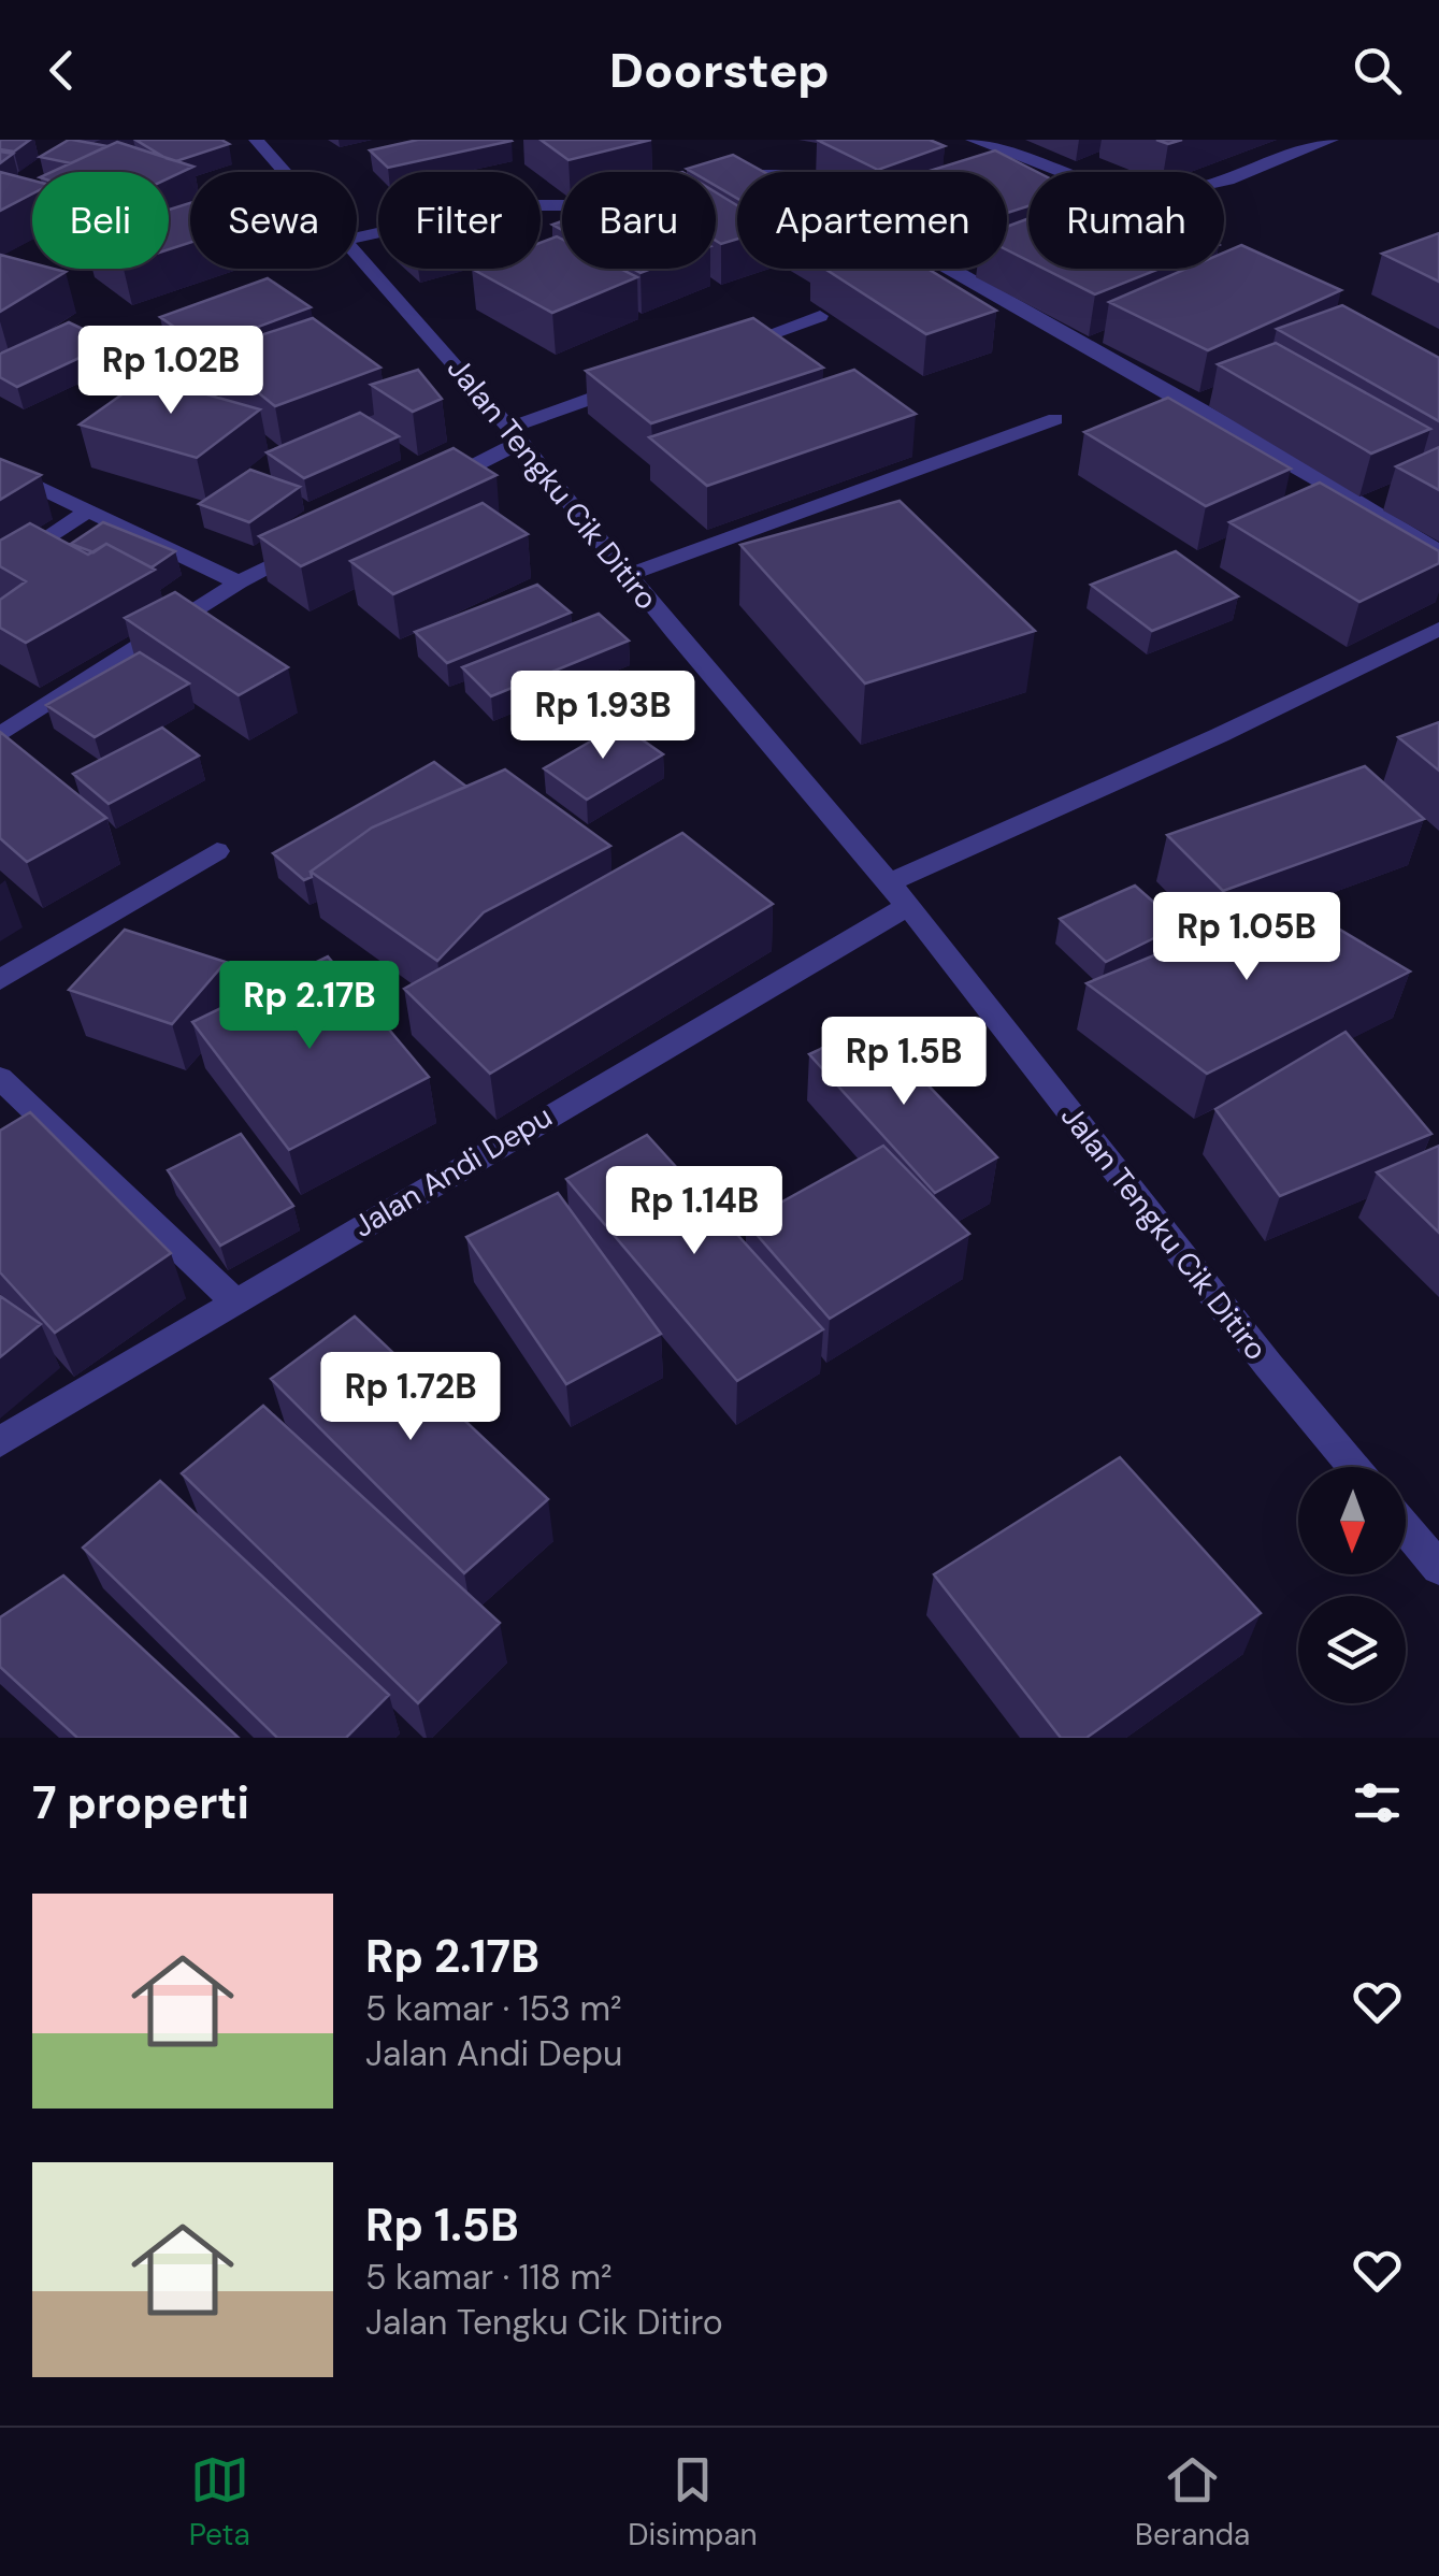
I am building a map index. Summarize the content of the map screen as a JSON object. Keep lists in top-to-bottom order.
{
  "streets": {
    "street": ["Jalan Tengku Cik Ditiro", "Jalan Andi Depu"]
  },
  "crossings": [
    ["Jalan Tengku Cik Ditiro", "Jalan Andi Depu"]
  ],
  "north": "bottom",
  "page": {
    "header": "Doorstep",
    "chip": [
      "Beli",
      "Sewa",
      "Filter",
      "Baru",
      "Apartemen",
      "Rumah"
    ],
    "price": [
      "Rp 1.02B",
      "Rp 1.93B",
      "Rp 1.05B",
      "Rp 2.17B",
      "Rp 1.5B",
      "Rp 1.14B",
      "Rp 1.72B"
    ],
    "heading": "7 properti",
    "list": [
      {
        "name": "Rp 2.17B",
        "note": "5 kamar · 153 m² · Jalan Andi Depu"
      },
      {
        "name": "Rp 1.5B",
        "note": "5 kamar · 118 m² · Jalan Tengku Cik Ditiro"
      }
    ],
    "tabs": ["Peta", "Disimpan", "Beranda"]
  }
}
